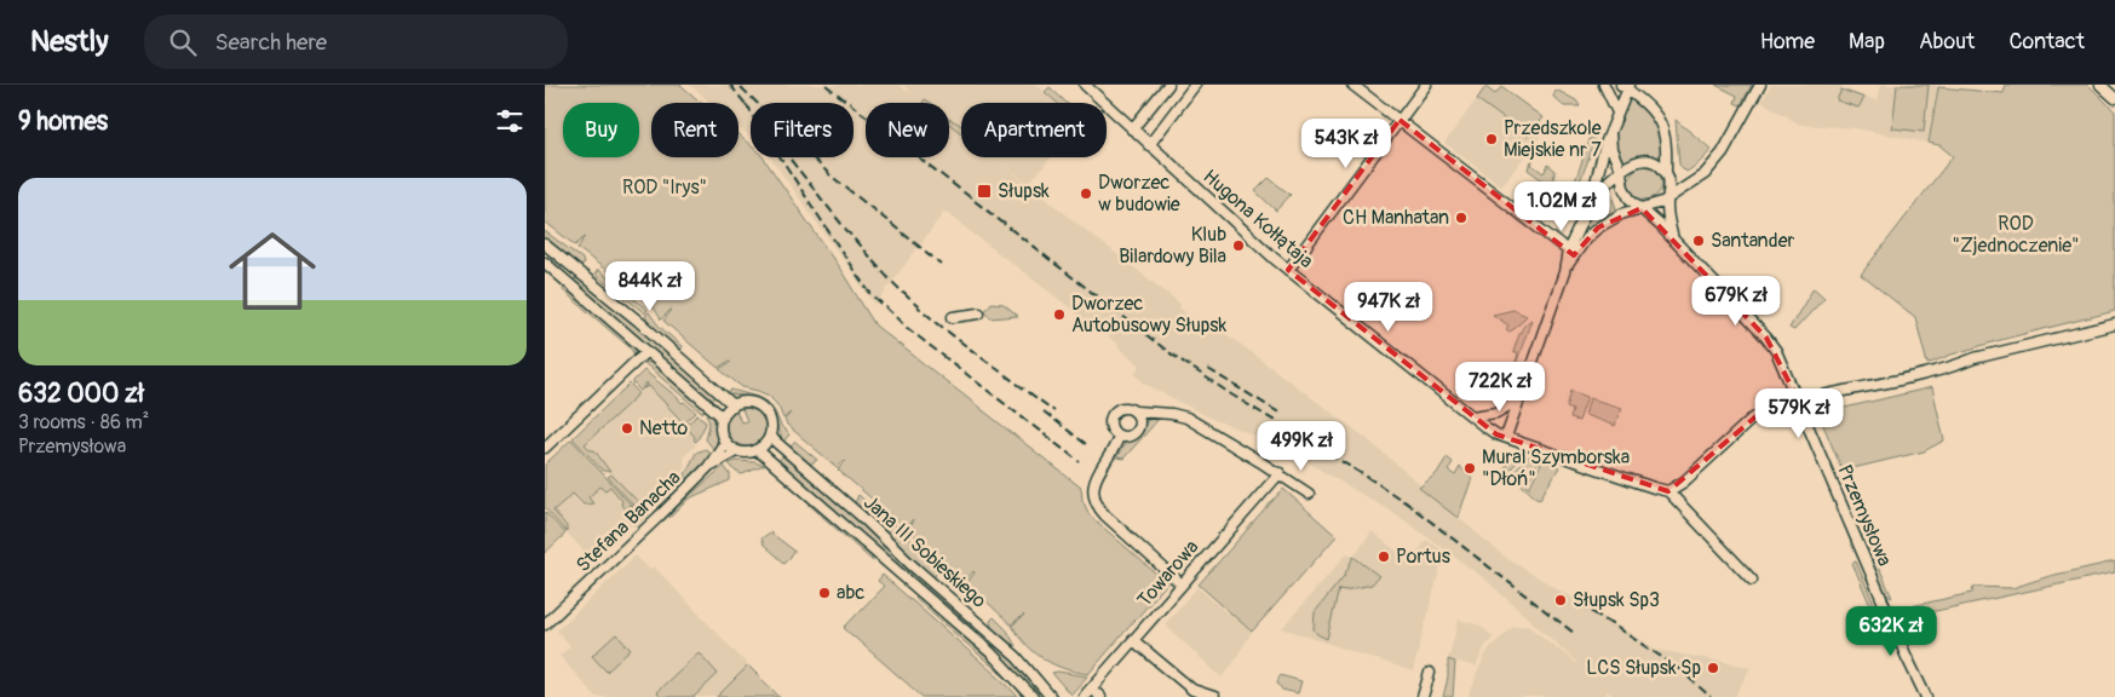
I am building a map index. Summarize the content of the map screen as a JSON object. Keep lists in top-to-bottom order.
{
  "streets": {
    "street": [
      "Hugona Kołłątaja",
      "Przemysłowa",
      "Stefana Banacha",
      "Jana III Sobieskiego",
      "Towarowa"
    ]
  },
  "crossings": [
    ["Stefana Banacha", "Jana III Sobieskiego"]
  ],
  "parks": ["ROD \"Irys\"", "ROD \"Zjednoczenie\""],
  "places": {
    "other": [
      "Przedszkole Miejskie nr 7",
      "Dworzec w budowie",
      "CH Manhatan",
      "Santander",
      "Klub Bilardowy Bila",
      "Dworzec Autobusowy Słupsk",
      "Netto",
      "Mural Szymborska \"Dłoń\"",
      "Portus",
      "abc",
      "Słupsk Sp3",
      "LCS Słupsk Sp"
    ],
    "transit": ["Słupsk"]
  },
  "page": {
    "header": "Nestly",
    "search": "Search here",
    "nav": [
      "Home",
      "Map",
      "About",
      "Contact"
    ],
    "heading": "9 homes",
    "chip": [
      "Buy",
      "Rent",
      "Filters",
      "New",
      "Apartment"
    ],
    "price": [
      "543K zł",
      "1.02M zł",
      "844K zł",
      "679K zł",
      "947K zł",
      "722K zł",
      "579K zł",
      "499K zł",
      "632K zł"
    ],
    "list": [
      {
        "name": "632 000 zł",
        "note": "3 rooms · 86 m² · Przemysłowa"
      }
    ]
  }
}
